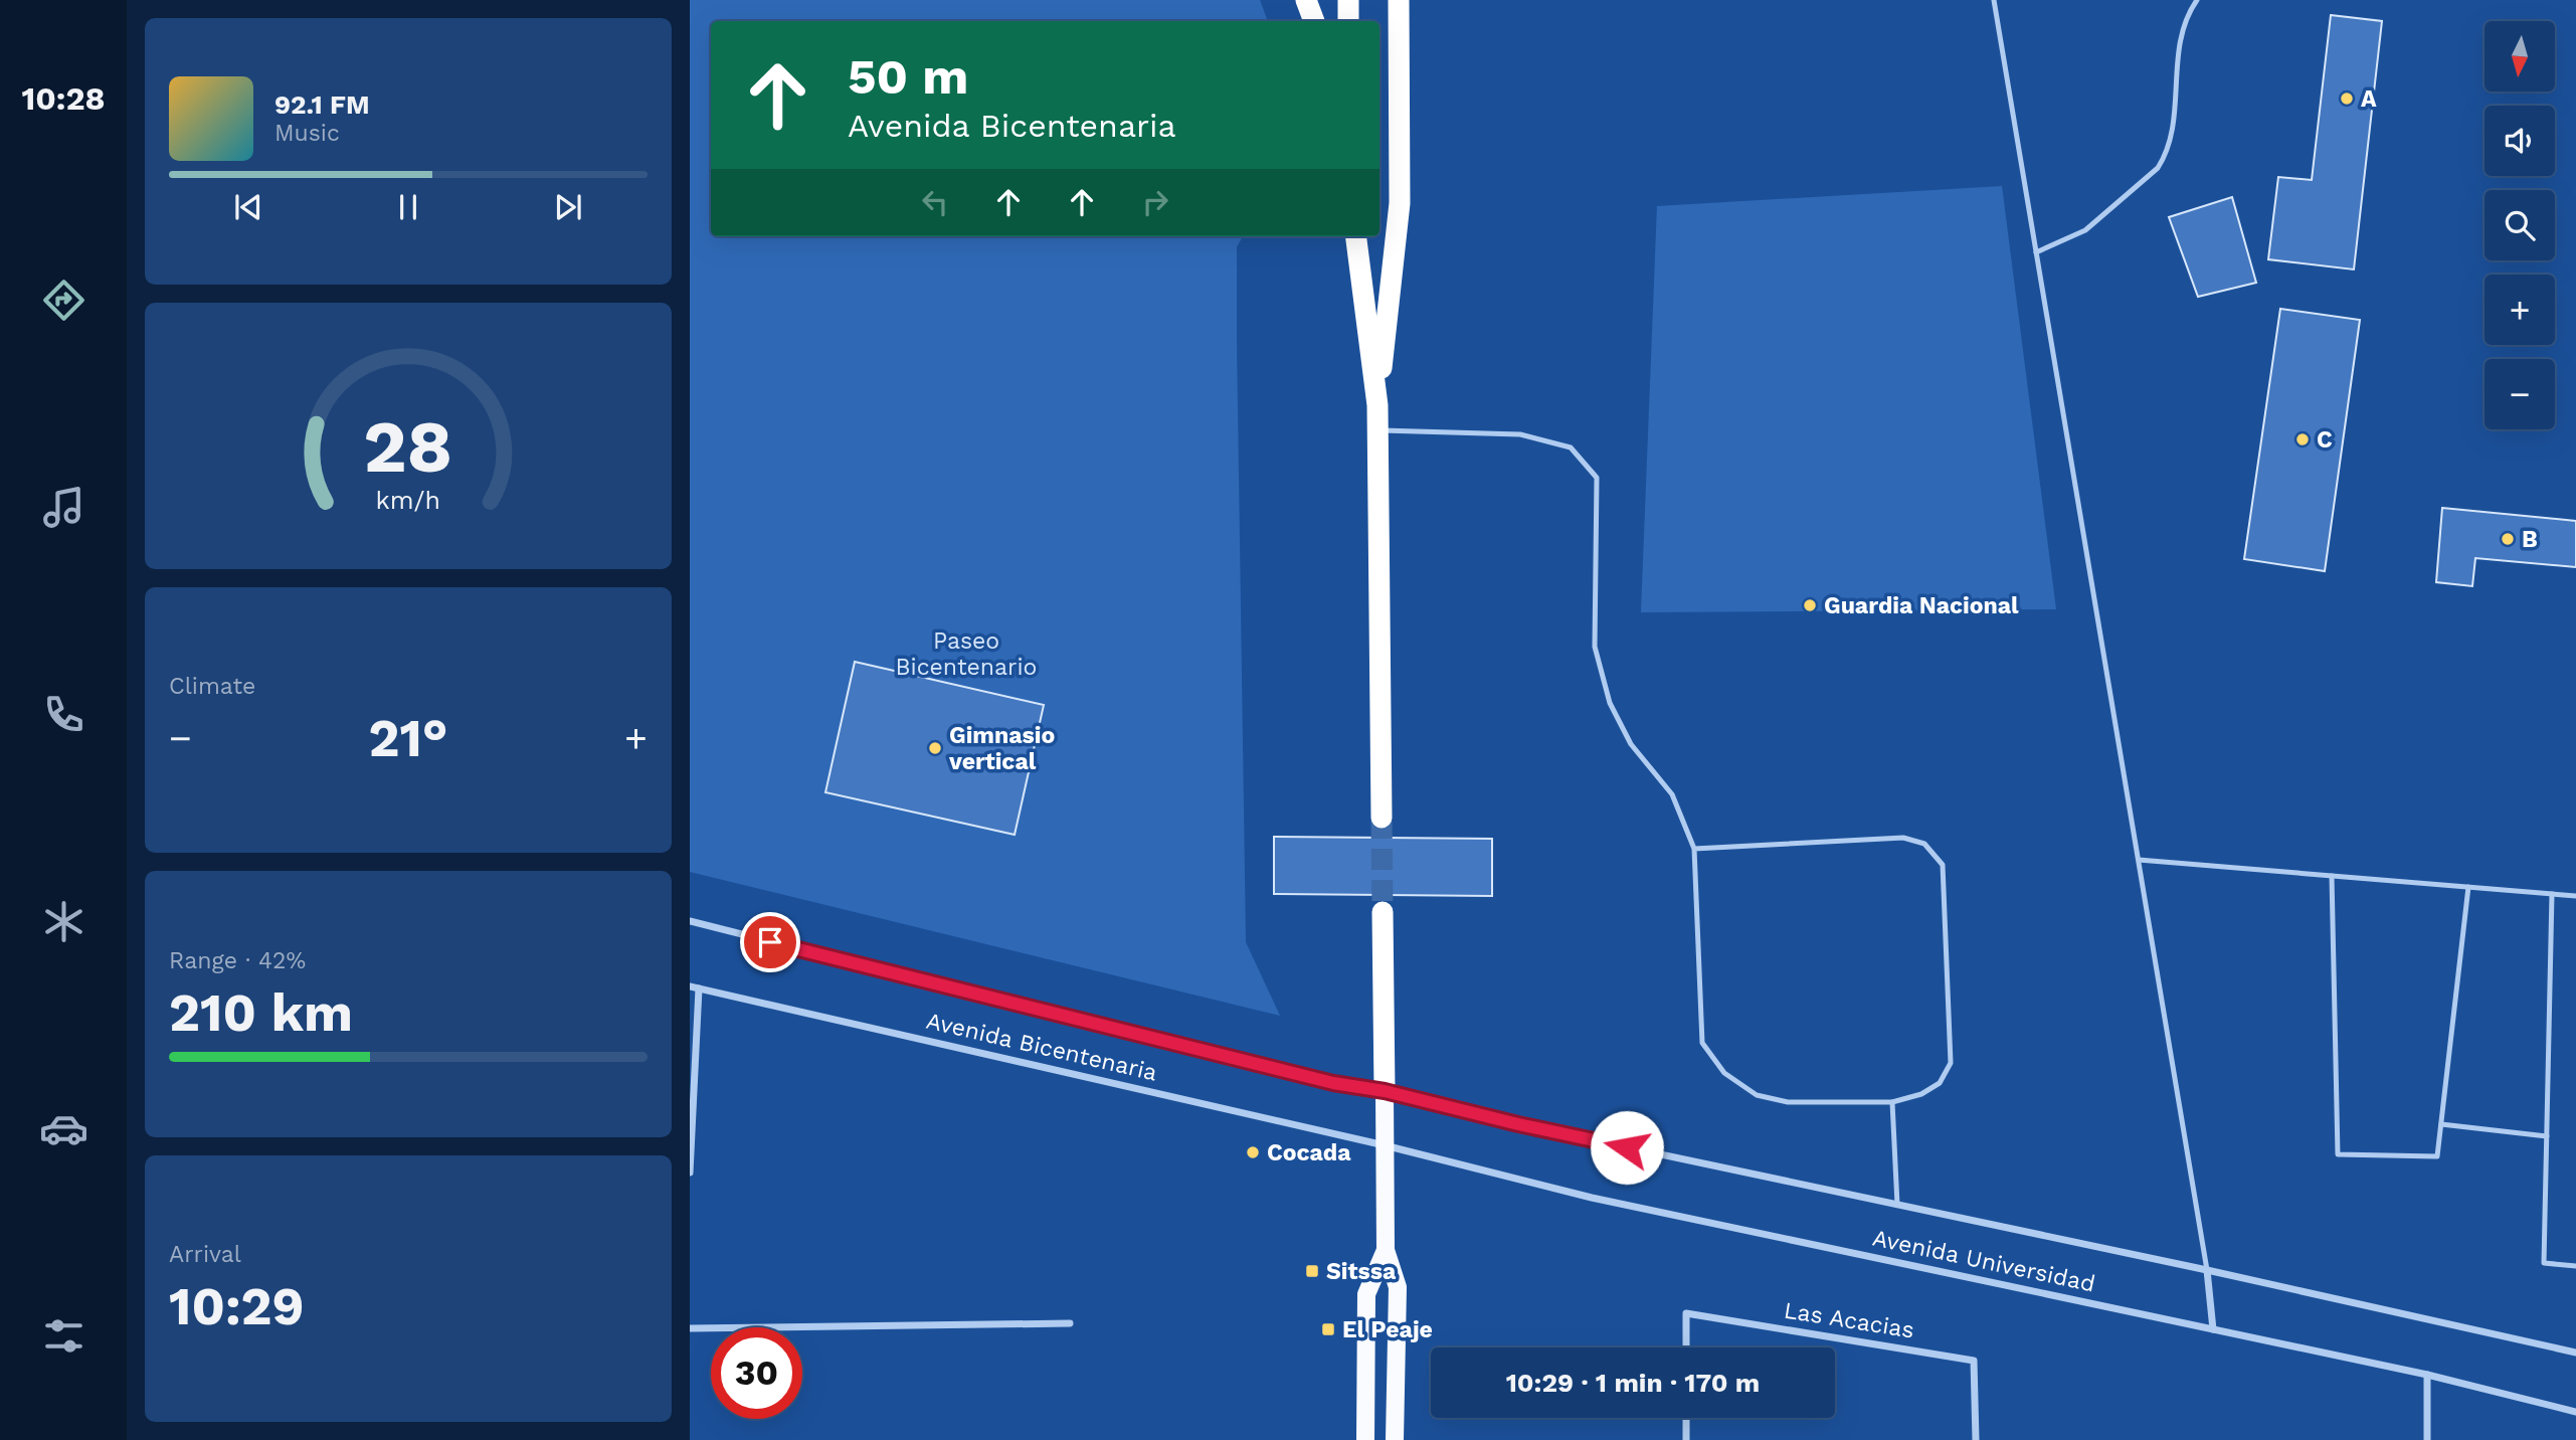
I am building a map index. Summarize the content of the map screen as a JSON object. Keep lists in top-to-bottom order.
{
  "streets": {
    "street": ["Avenida Bicentenaria", "Avenida Universidad", "Las Acacias"]
  },
  "crossings": [
    ["Avenida Bicentenaria", "Avenida Universidad"]
  ],
  "parks": ["Paseo Bicentenario"],
  "places": {
    "other": [
      "A",
      "C",
      "B",
      "Guardia Nacional",
      "Gimnasio vertical",
      "Cocada"
    ],
    "transit": ["Sitssa", "El Peaje"]
  },
  "north": "bottom",
  "page": {
    "tabs": "10:28",
    "map_buttons": ["+", "−"],
    "turn": ["50 m", "Avenida Bicentenaria"],
    "song": ["92.1 FM", "Music"],
    "tile": [
      "Climate",
      ["Range · 42%", "210 km"],
      ["Arrival", "10:29"]
    ],
    "heat": ["−", "21°", "+"],
    "limit": "30",
    "trip": "10:29 · 1 min · 170 m",
    "gauge": ["28", "km/h"]
  }
}
